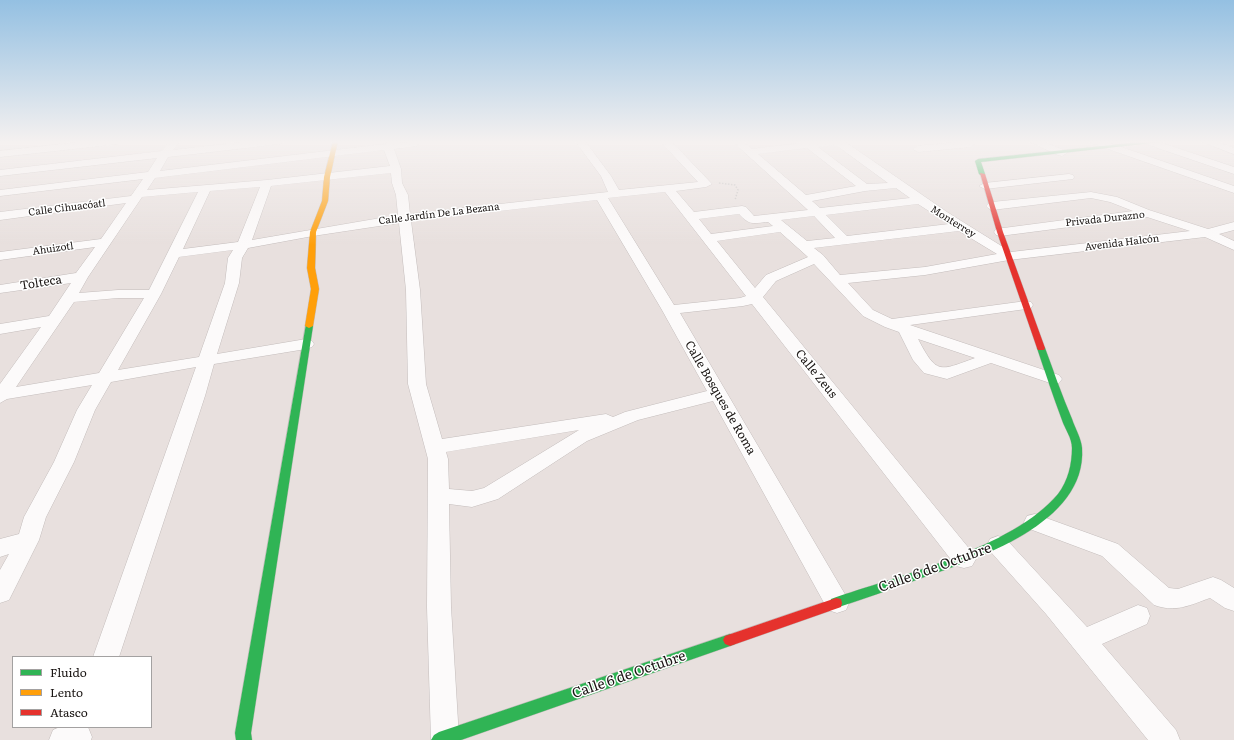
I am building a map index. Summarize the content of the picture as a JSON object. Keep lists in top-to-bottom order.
{
  "streets": {
    "street": [
      "Calle Cihuacóatl",
      "Calle Jardín De La Bezana",
      "Privada Durazno",
      "Monterrey",
      "Avenida Halcón",
      "Ahuizotl",
      "Tolteca",
      "Calle Zeus",
      "Calle Bosques de Roma",
      "Calle 6 de Octubre"
    ]
  },
  "crossings": [
    ["Calle Jardín De La Bezana", "Calle Zeus"],
    ["Calle Jardín De La Bezana", "Calle Bosques de Roma"],
    ["Privada Durazno", "Avenida Halcón"],
    ["Privada Durazno", "Calle 6 de Octubre"],
    ["Monterrey", "Avenida Halcón"],
    ["Monterrey", "Calle 6 de Octubre"],
    ["Avenida Halcón", "Calle 6 de Octubre"],
    ["Calle Zeus", "Calle 6 de Octubre"],
    ["Calle Bosques de Roma", "Calle 6 de Octubre"]
  ],
  "legend": ["Fluido", "Lento", "Atasco"]
}
